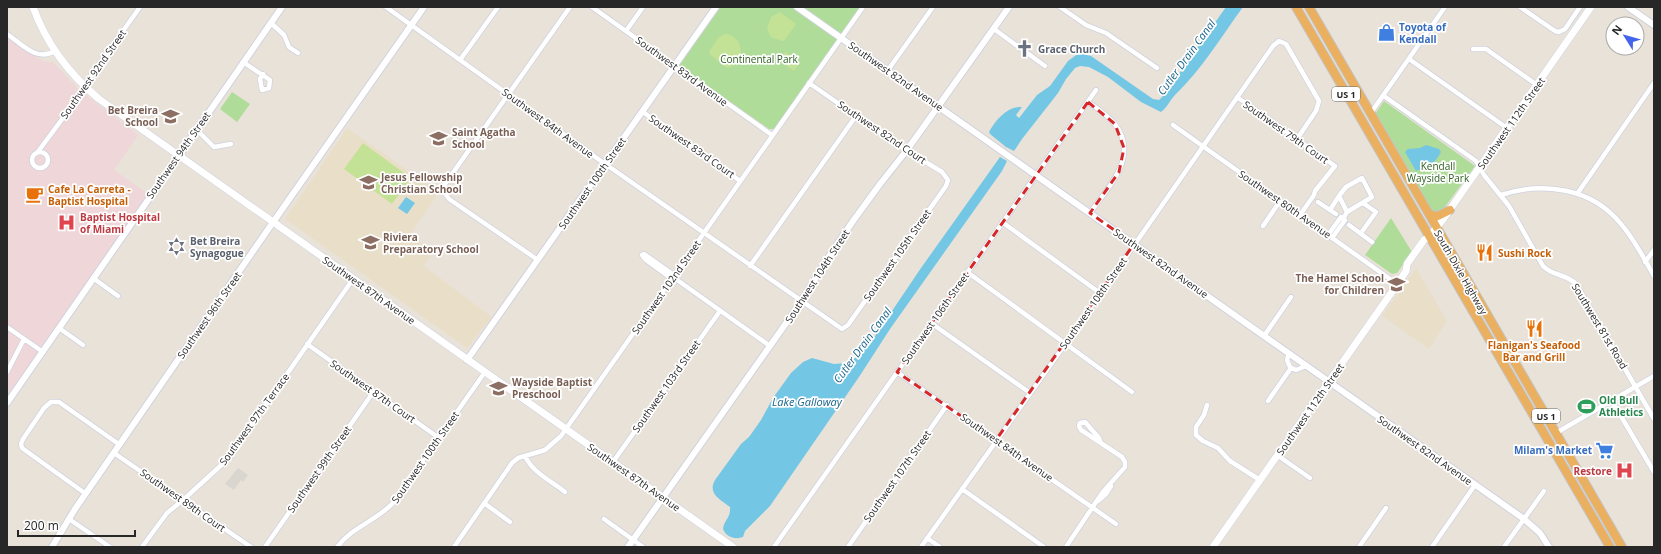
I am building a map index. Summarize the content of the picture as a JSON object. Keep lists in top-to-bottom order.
{
  "streets": {
    "highway": ["US 1", "South Dixie Highway"],
    "main road": ["Southwest 112th Street", "Southwest 87th Avenue"],
    "street": [
      "Southwest 83rd Avenue",
      "Southwest 92nd Street",
      "Southwest 82nd Avenue",
      "Southwest 84th Avenue",
      "Southwest 82nd Court",
      "Southwest 79th Court",
      "Southwest 83rd Court",
      "Southwest 94th Street",
      "Southwest 100th Street",
      "Southwest 80th Avenue",
      "Southwest 105th Street",
      "Southwest 104th Street",
      "Southwest 102nd Street",
      "Southwest 108th Street",
      "Southwest 96th Street",
      "Southwest 106th Street",
      "Southwest 81st Road",
      "Southwest 103rd Street",
      "Southwest 87th Court",
      "Southwest 97th Terrace",
      "Southwest 99th Street",
      "Southwest 107th Street",
      "Southwest 89th Court"
    ]
  },
  "crossings": [
    ["Southwest 83rd Avenue", "Southwest 100th Street"],
    ["Southwest 83rd Avenue", "Southwest 102nd Street"],
    ["Southwest 92nd Street", "Southwest 87th Avenue"],
    ["Southwest 82nd Avenue", "Southwest 112th Street"],
    ["Southwest 82nd Avenue", "Southwest 104th Street"],
    ["Southwest 82nd Avenue", "Southwest 102nd Street"],
    ["Southwest 82nd Avenue", "Southwest 108th Street"],
    ["Southwest 82nd Avenue", "Southwest 106th Street"],
    ["Southwest 84th Avenue", "Southwest 100th Street"],
    ["Southwest 84th Avenue", "Southwest 105th Street"],
    ["Southwest 84th Avenue", "Southwest 104th Street"],
    ["Southwest 84th Avenue", "Southwest 102nd Street"],
    ["Southwest 84th Avenue", "Southwest 108th Street"],
    ["Southwest 84th Avenue", "Southwest 96th Street"],
    ["Southwest 84th Avenue", "Southwest 106th Street"],
    ["Southwest 84th Avenue", "Southwest 107th Street"],
    ["Southwest 112th Street", "Southwest 80th Avenue"],
    ["Southwest 112th Street", "South Dixie Highway"],
    ["Southwest 112th Street", "Southwest 81st Road"],
    ["Southwest 82nd Court", "Southwest 105th Street"],
    ["Southwest 82nd Court", "Southwest 104th Street"],
    ["Southwest 82nd Court", "Southwest 102nd Street"],
    ["Southwest 79th Court", "Southwest 80th Avenue"],
    ["Southwest 79th Court", "Southwest 108th Street"],
    ["Southwest 83rd Court", "Southwest 100th Street"],
    ["Southwest 83rd Court", "Southwest 102nd Street"],
    ["Southwest 94th Street", "Southwest 87th Avenue"],
    ["Southwest 100th Street", "Southwest 87th Avenue"],
    ["Southwest 100th Street", "Southwest 87th Court"],
    ["Southwest 80th Avenue", "Southwest 108th Street"],
    ["Southwest 104th Street", "Southwest 87th Avenue"],
    ["Southwest 102nd Street", "Southwest 87th Avenue"],
    ["Southwest 87th Avenue", "Southwest 96th Street"],
    ["Southwest 87th Avenue", "Southwest 103rd Street"],
    ["Southwest 87th Avenue", "Southwest 97th Terrace"],
    ["Southwest 96th Street", "Southwest 89th Court"],
    ["Southwest 87th Court", "Southwest 97th Terrace"],
    ["Southwest 87th Court", "Southwest 99th Street"],
    ["Southwest 97th Terrace", "Southwest 89th Court"]
  ],
  "water": ["Cutler Drain Canal", "Lake Galloway"],
  "parks": ["Continental Park", "Kendall Wayside Park"],
  "places": {
    "shop": ["Toyota of Kendall"],
    "church": ["Grace Church"],
    "school or university": [
      "Bet Breira School",
      "Saint Agatha School",
      "Jesus Fellowship Christian School",
      "Riviera Preparatory School",
      "The Hamel School for Children",
      "Wayside Baptist Preschool"
    ],
    "cafe": ["Cafe La Carreta - Baptist Hospital"],
    "hospital": ["Baptist Hospital of Miami", "Restore"],
    "synagogue": ["Bet Breira Synagogue"],
    "restaurant": ["Sushi Rock", "Flanigan's Seafood Bar and Grill"],
    "sports": ["Old Bull Athletics"],
    "supermarket": ["Milam's Market"]
  },
  "scale_bar": "200 m",
  "north": "top left"
}
